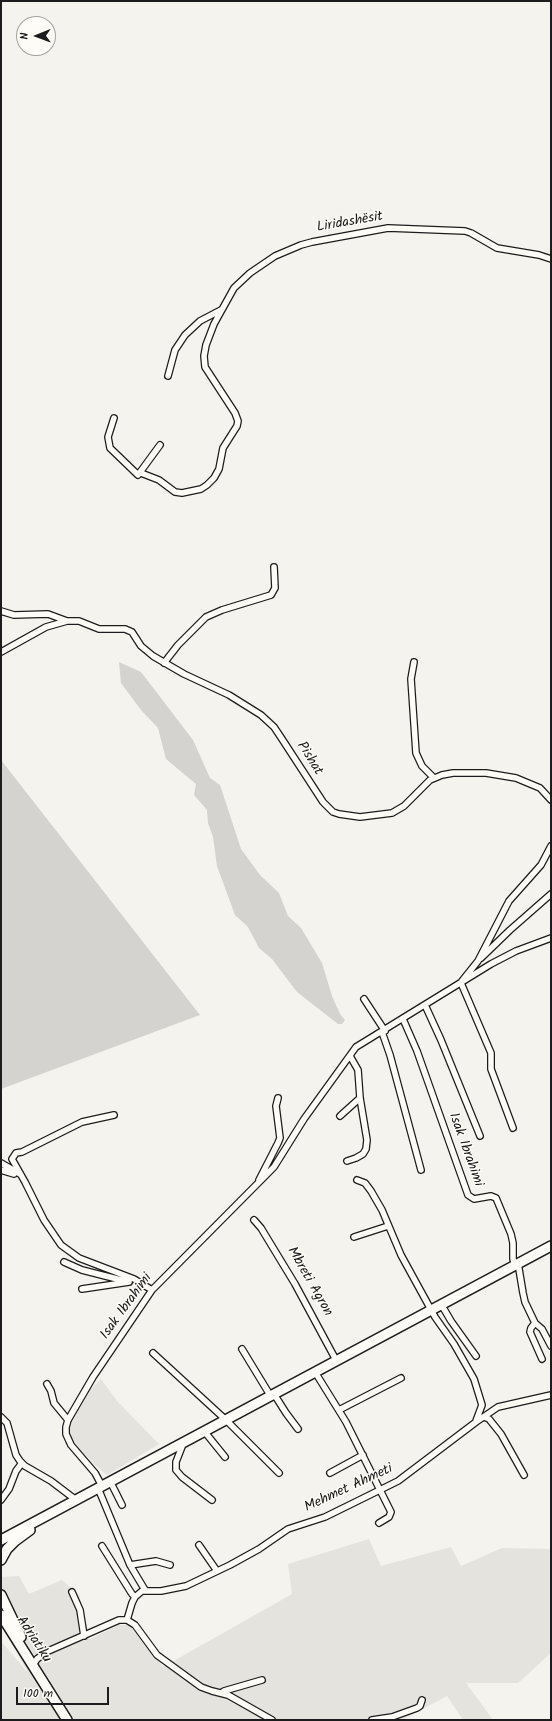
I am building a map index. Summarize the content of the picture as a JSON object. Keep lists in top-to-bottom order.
{
  "streets": {
    "main road": ["Adriatiku"],
    "street": [
      "Liridashësit",
      "Pishat",
      "Isak Ibrahimi",
      "Mbreti Agron",
      "Mehmet Ahmeti"
    ]
  },
  "scale_bar": "100 m",
  "north": "left"
}
